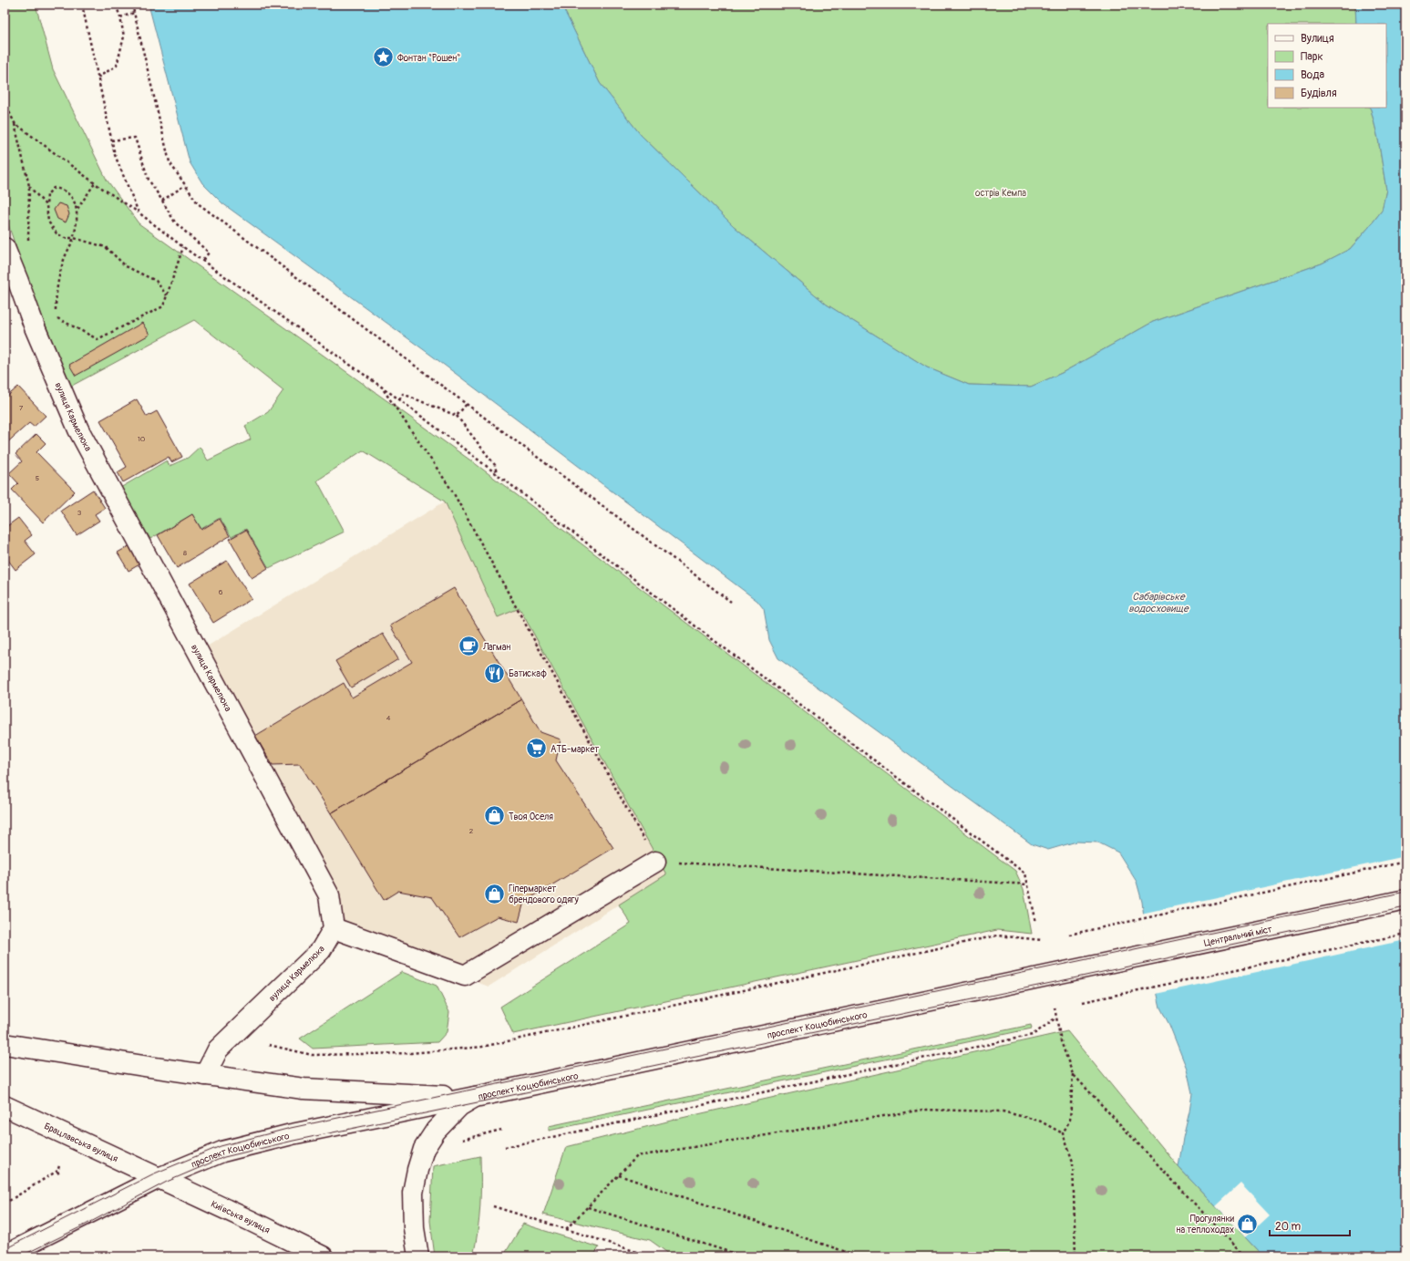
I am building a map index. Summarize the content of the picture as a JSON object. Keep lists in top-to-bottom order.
{
  "streets": {
    "street": [
      "вулиця Кармелюка",
      "Центральний міст",
      "проспект Коцюбинського",
      "Брацлавська вулиця",
      "Київська вулиця"
    ]
  },
  "crossings": [
    ["Центральний міст", "проспект Коцюбинського"],
    ["проспект Коцюбинського", "Брацлавська вулиця"],
    ["проспект Коцюбинського", "Київська вулиця"],
    ["Брацлавська вулиця", "Київська вулиця"]
  ],
  "water": ["Сабарівське водосховище"],
  "parks": ["острів Кемпа"],
  "places": {
    "place": ["Фонтан \"Рошен\""],
    "cafe": ["Лагман"],
    "restaurant": ["Батискаф"],
    "supermarket": ["АТБ-маркет"],
    "shop": ["Твоя Оселя", "Гіпермаркет брендового одягу", "Прогулянки на теплоходах"]
  },
  "house_numbers": [
    "7",
    "10",
    "5",
    "3",
    "8",
    "6",
    "4",
    "2"
  ],
  "legend": [
    "Вулиця",
    "Парк",
    "Вода",
    "Будівля"
  ],
  "scale_bar": "20 m"
}
